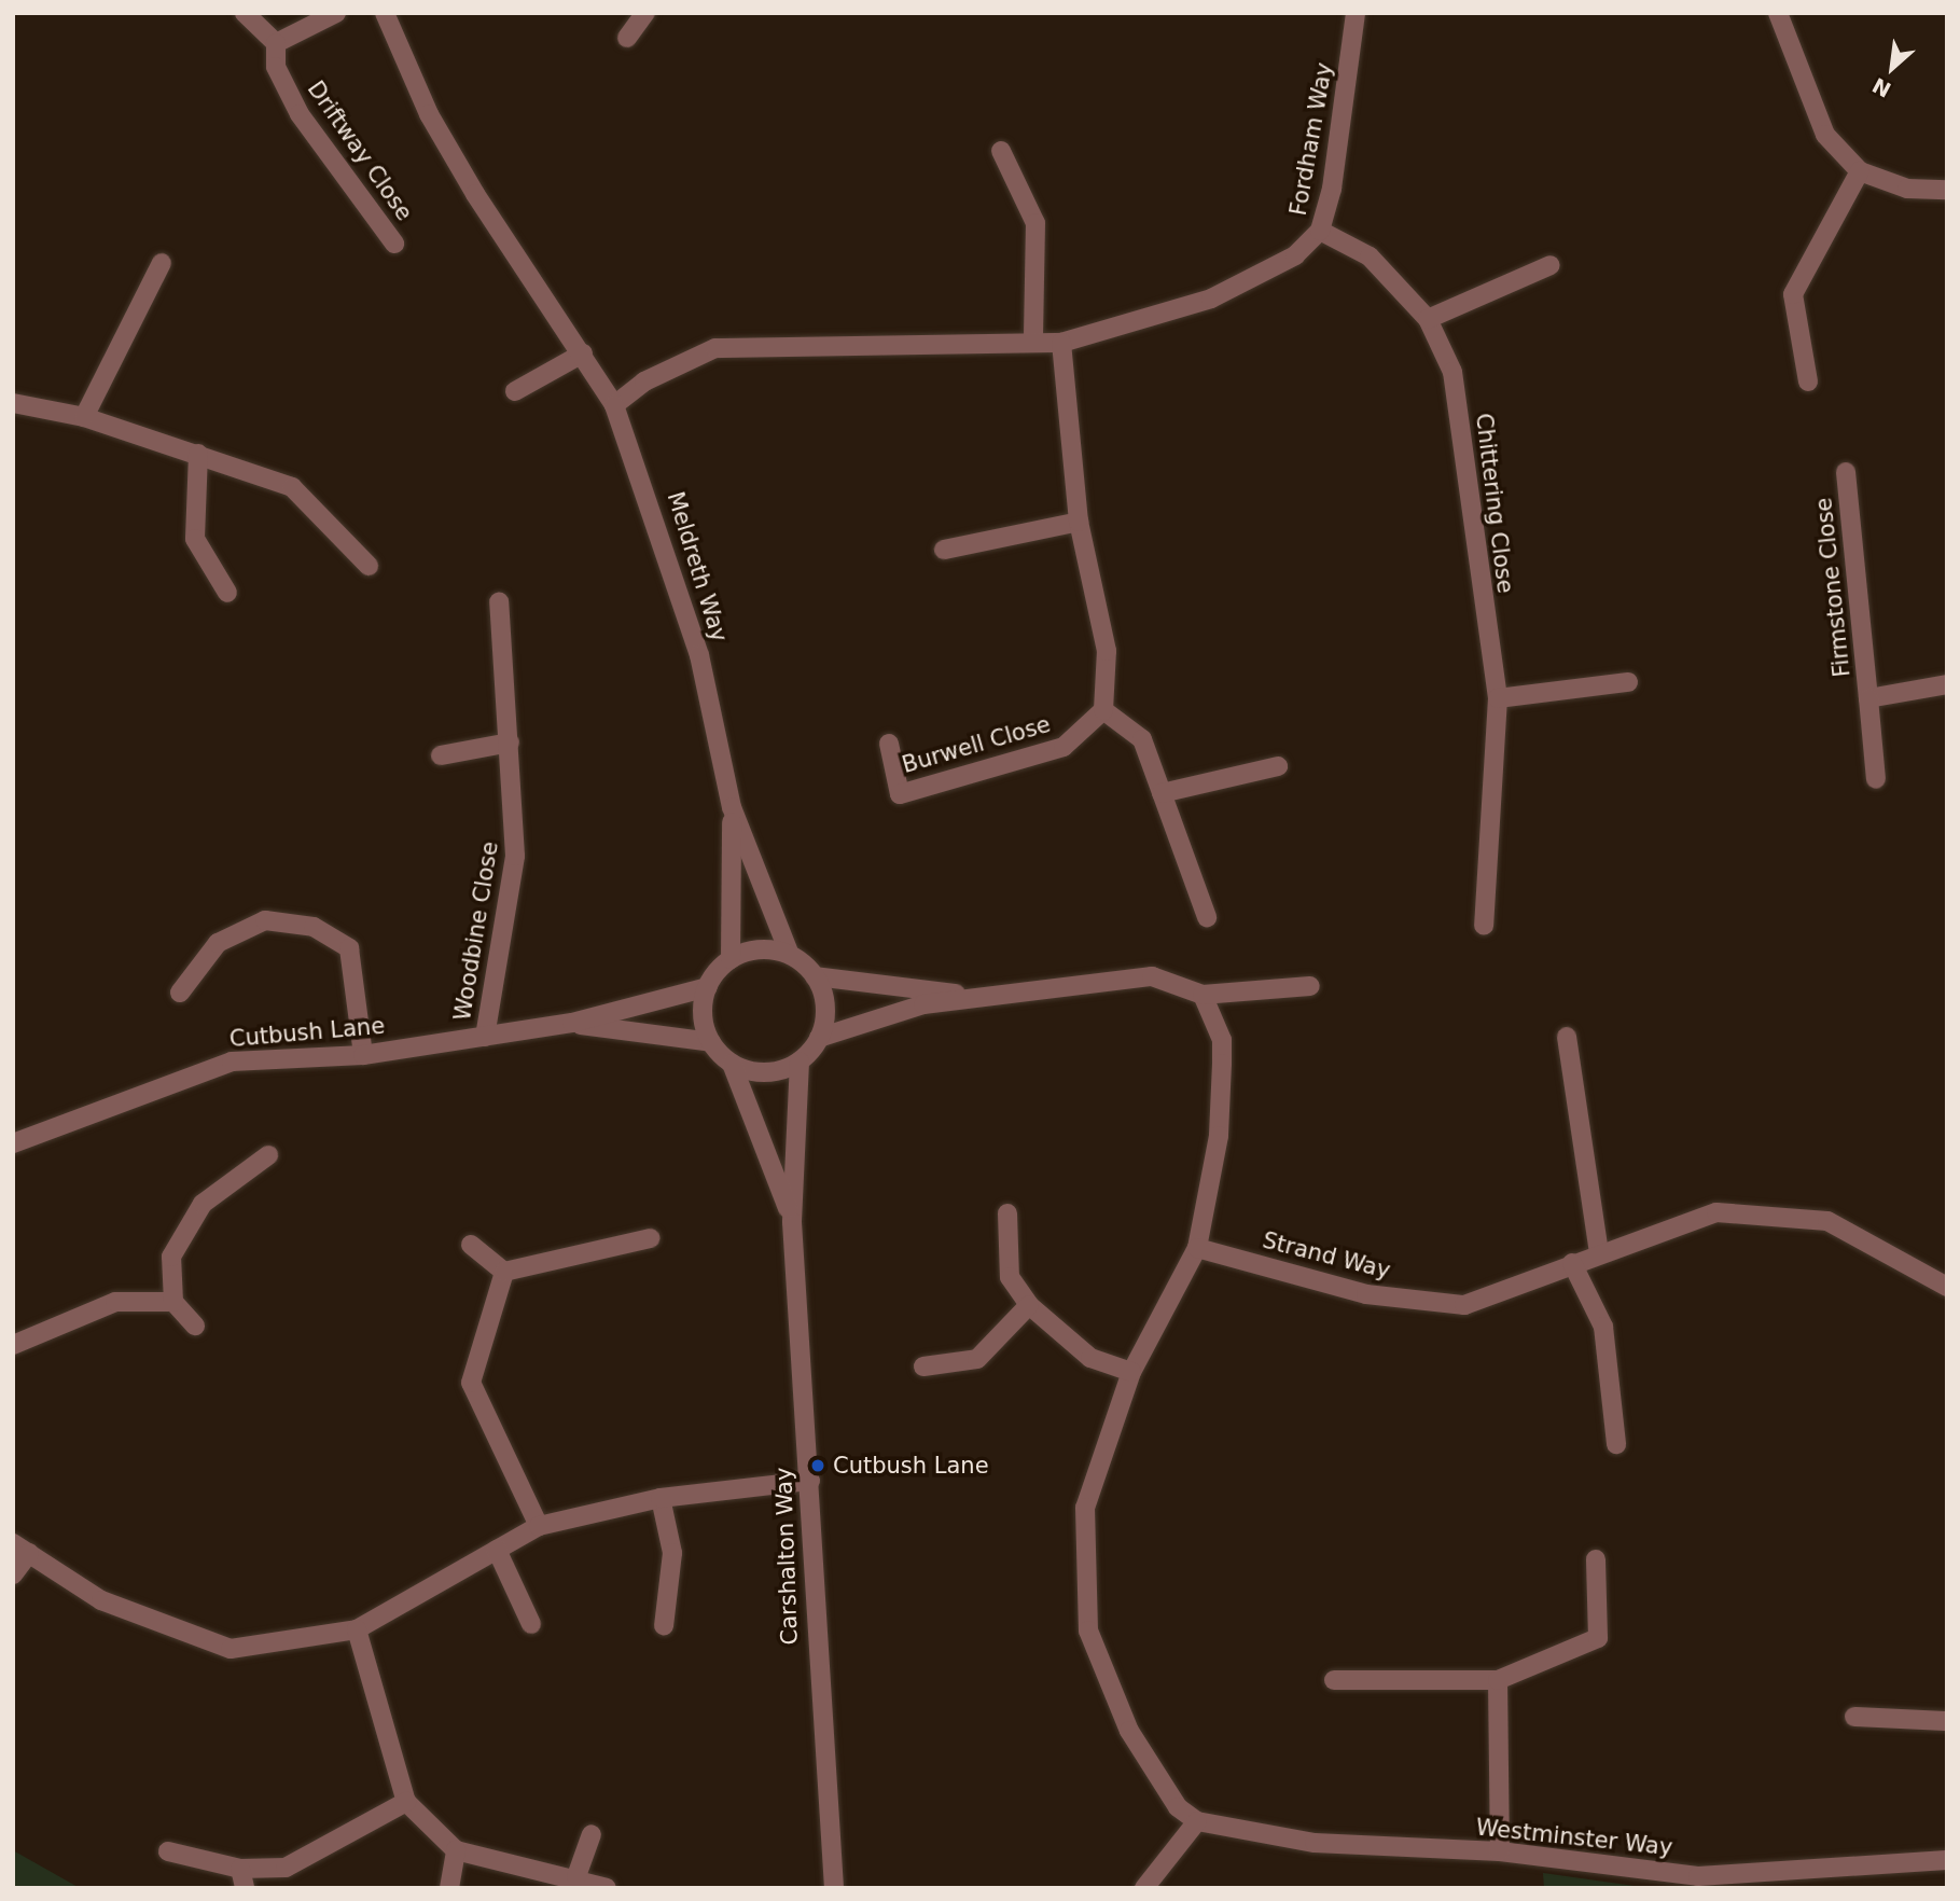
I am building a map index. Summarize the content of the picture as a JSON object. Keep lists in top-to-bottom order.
{
  "streets": {
    "street": [
      "Fordham Way",
      "Driftway Close",
      "Chittering Close",
      "Meldreth Way",
      "Firmstone Close",
      "Burwell Close",
      "Woodbine Close",
      "Cutbush Lane",
      "Strand Way",
      "Carshalton Way",
      "Westminster Way"
    ]
  },
  "crossings": [
    ["Fordham Way", "Chittering Close"],
    ["Fordham Way", "Meldreth Way"],
    ["Meldreth Way", "Cutbush Lane"],
    ["Meldreth Way", "Carshalton Way"],
    ["Woodbine Close", "Cutbush Lane"],
    ["Cutbush Lane", "Carshalton Way"]
  ],
  "places": ["Cutbush Lane"],
  "north": "bottom left"
}
